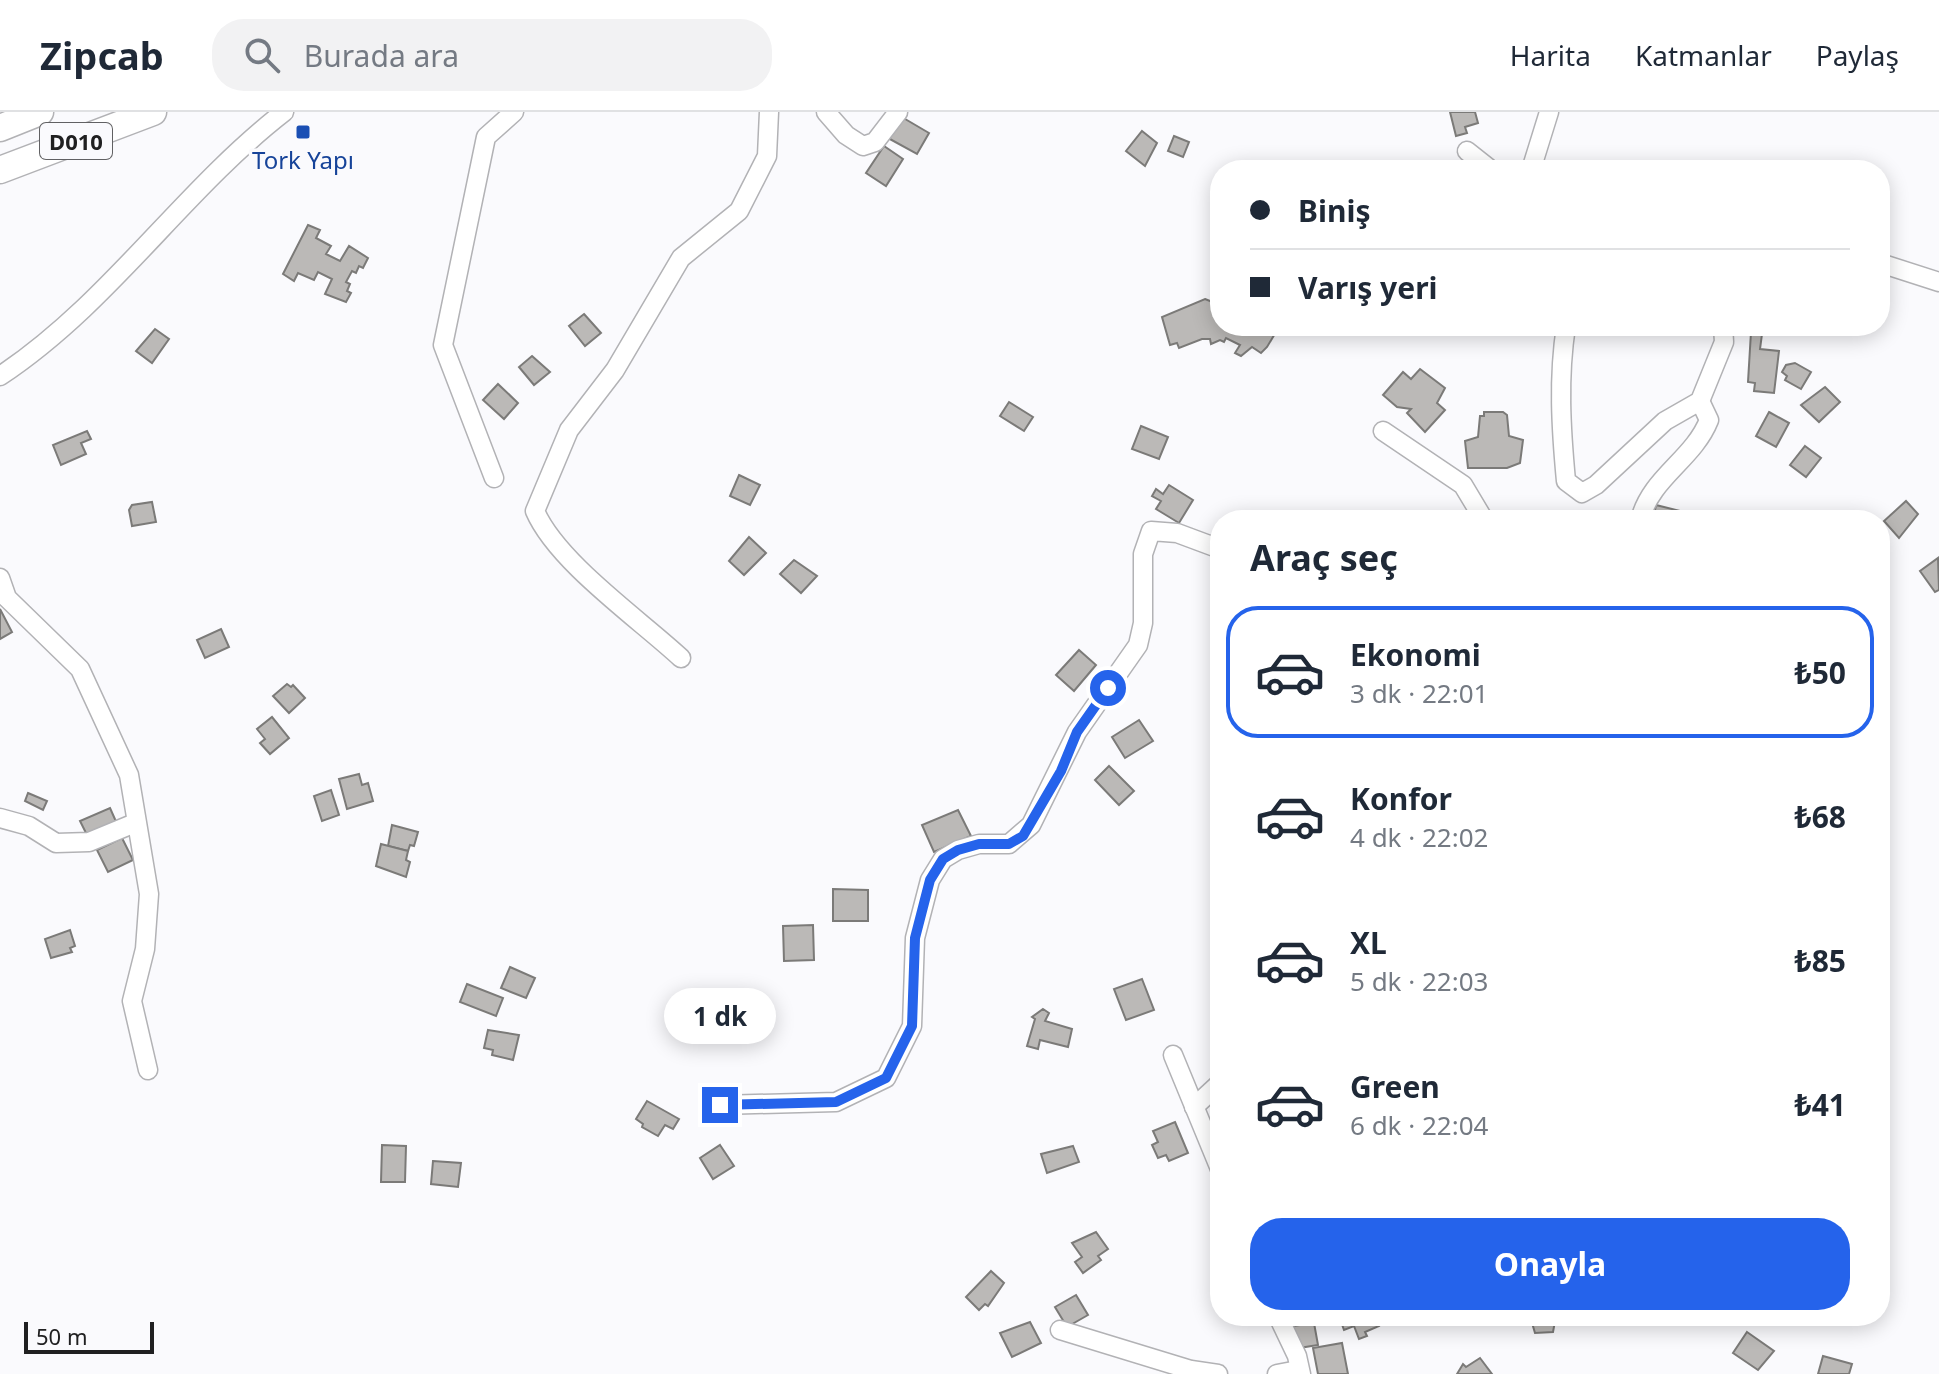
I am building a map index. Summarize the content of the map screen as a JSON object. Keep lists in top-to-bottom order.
{
  "streets": {
    "highway": ["D010"]
  },
  "places": {
    "transit": ["Tork Yapı"]
  },
  "scale_bar": "50 m",
  "page": {
    "header": "Zipcab",
    "search": "Burada ara",
    "nav": ["Harita", "Katmanlar", "Paylaş"],
    "banner": ["Biniş", "Varış yeri"],
    "heading": "Araç seç",
    "list": [
      {
        "name": "Ekonomi",
        "note": "3 dk · 22:01",
        "value": "₺50"
      },
      {
        "name": "Konfor",
        "note": "4 dk · 22:02",
        "value": "₺68"
      },
      {
        "name": "XL",
        "note": "5 dk · 22:03",
        "value": "₺85"
      },
      {
        "name": "Green",
        "note": "6 dk · 22:04",
        "value": "₺41"
      }
    ],
    "bubble": "1 dk",
    "buttons": "Onayla",
    "scale": "50 m"
  }
}
